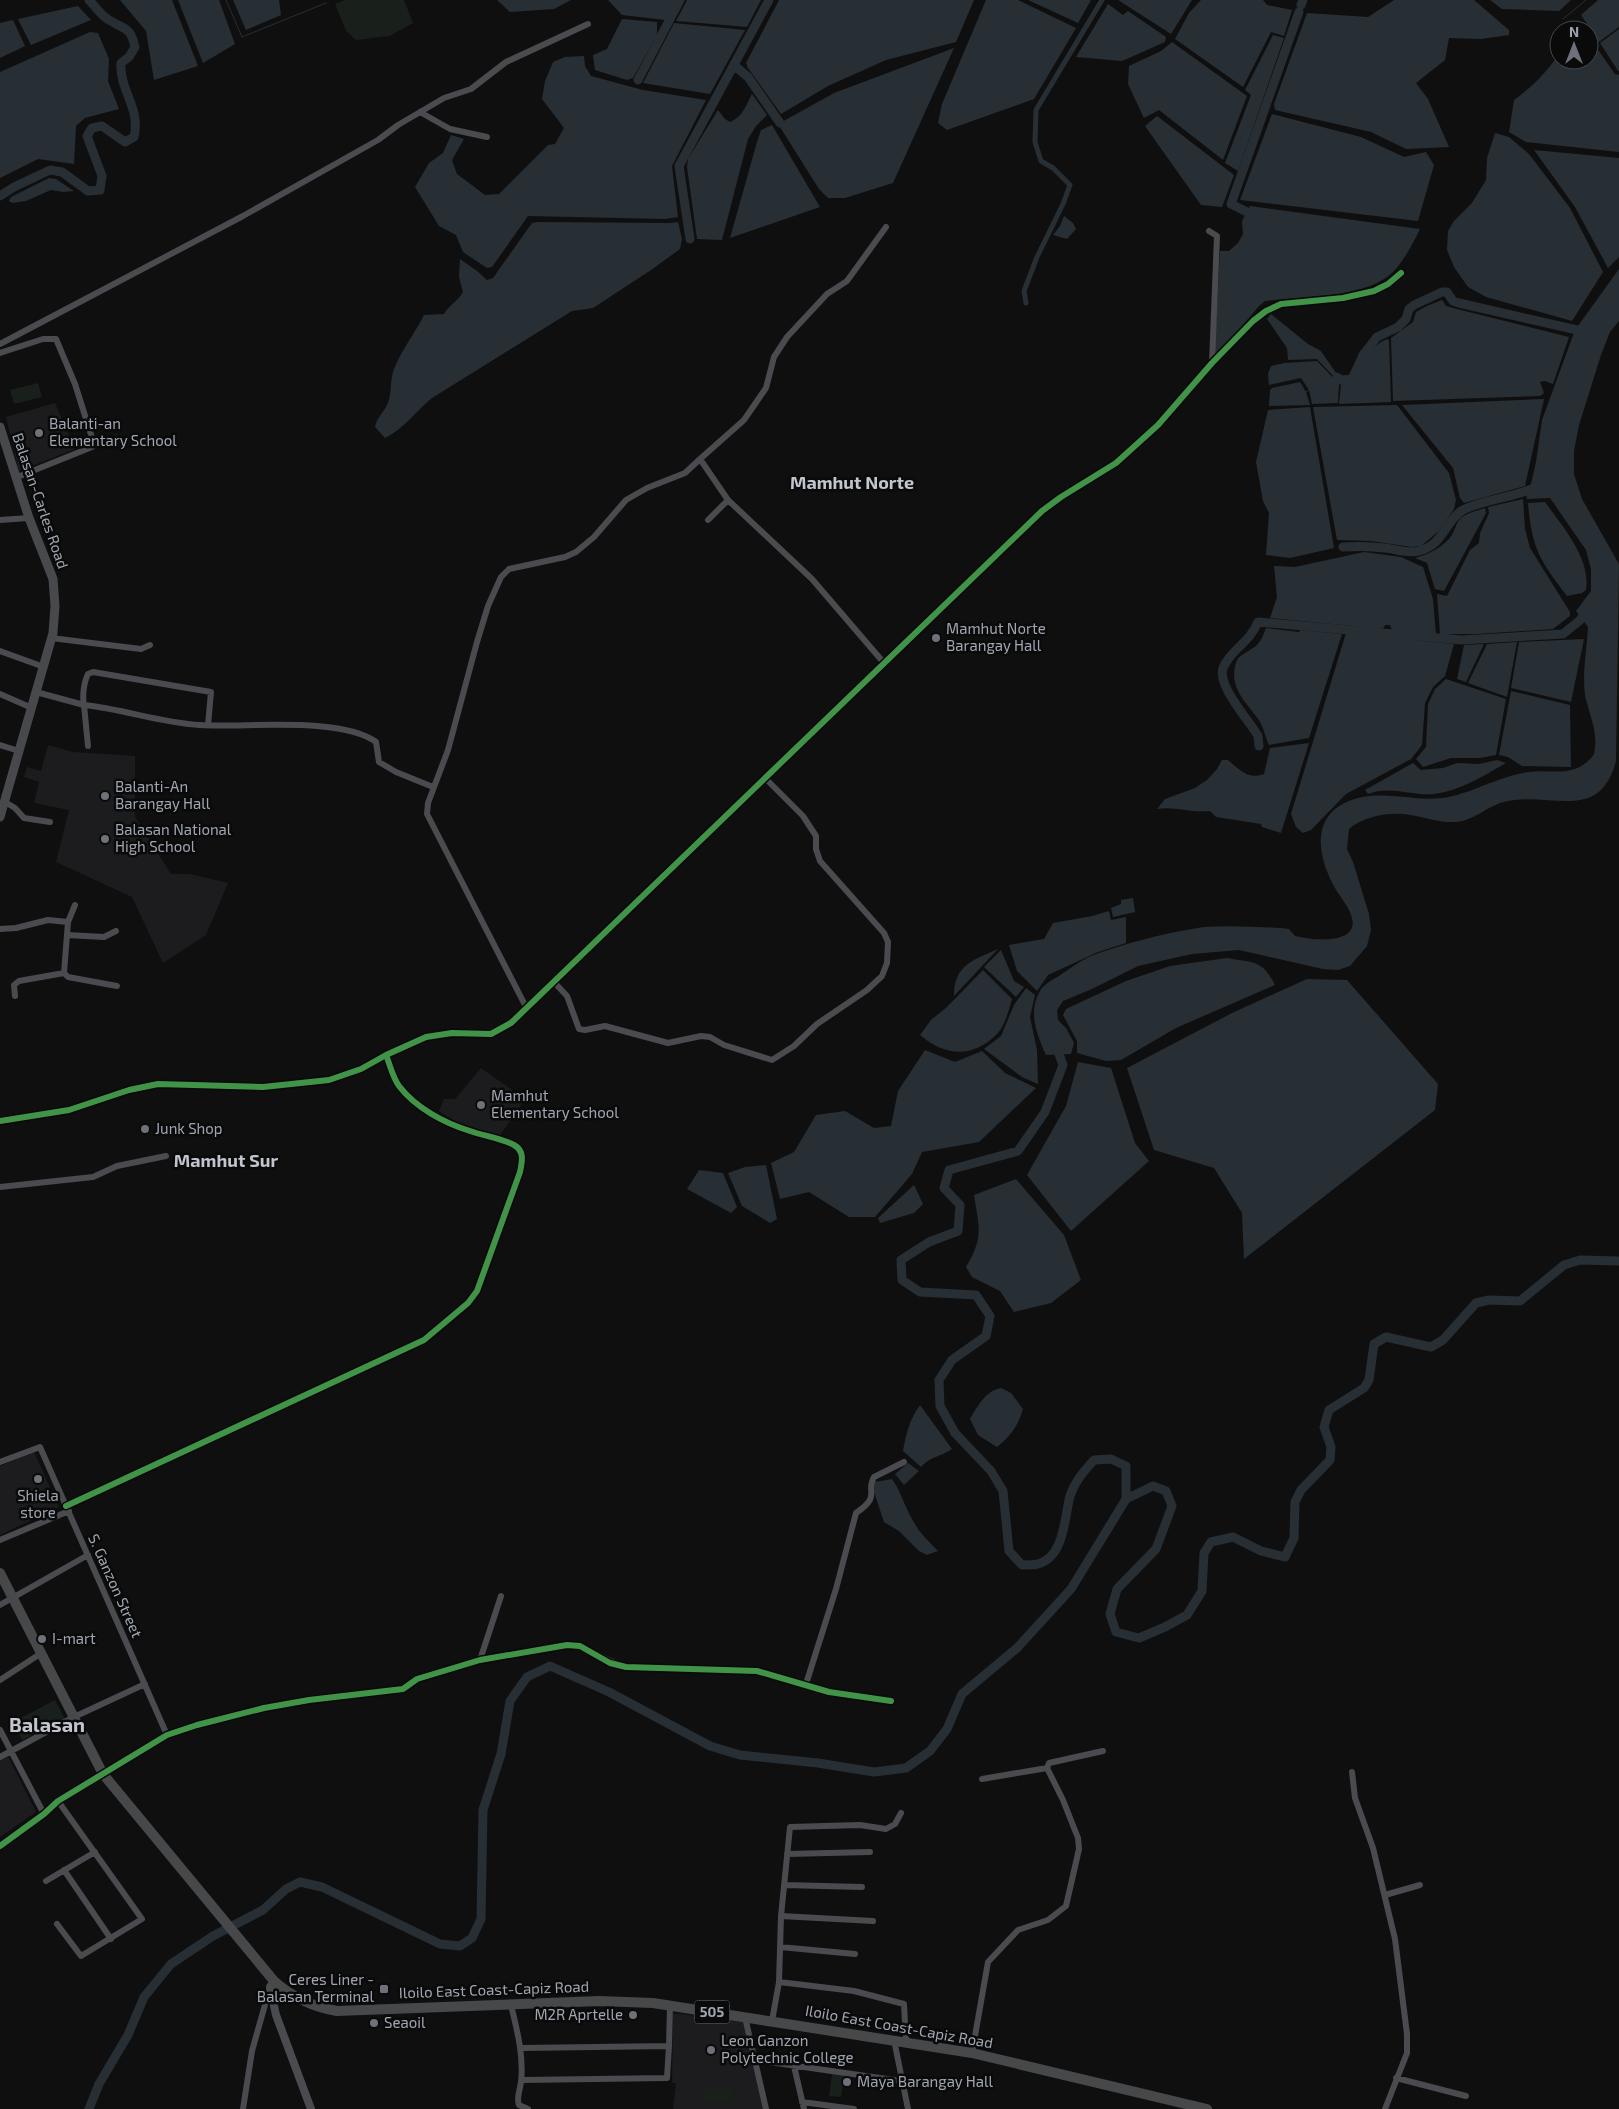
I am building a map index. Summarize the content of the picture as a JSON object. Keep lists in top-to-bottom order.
{
  "streets": {
    "main road": ["Balasan-Carles Road", "Iloilo East Coast-Capiz Road", "505"],
    "street": ["S. Ganzon Street"]
  },
  "districts": ["Mamhut Norte", "Mamhut Sur", "Balasan"],
  "places": {
    "other": [
      "Balanti-an Elementary School",
      "Mamhut Norte Barangay Hall",
      "Balanti-An Barangay Hall",
      "Balasan National High School",
      "Mamhut Elementary School",
      "Junk Shop",
      "Shiela store",
      "I-mart",
      "M2R Aprtelle",
      "Seaoil",
      "Leon Ganzon Polytechnic College",
      "Maya Barangay Hall"
    ],
    "transit": ["Ceres Liner - Balasan Terminal"]
  },
  "north": "top"
}
